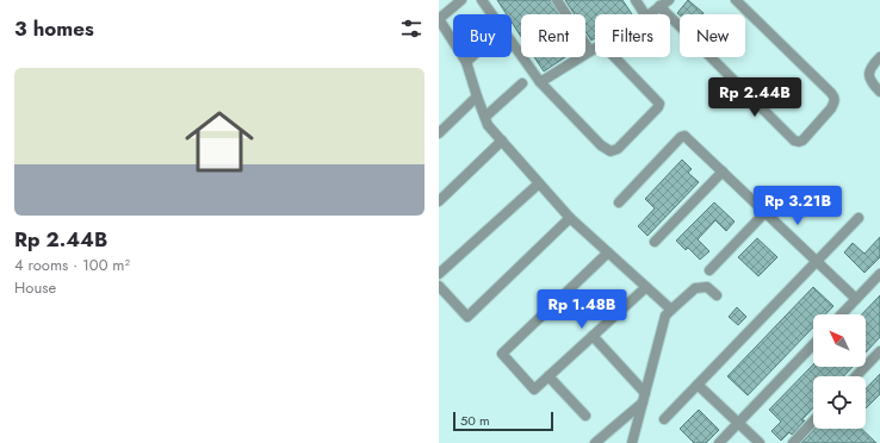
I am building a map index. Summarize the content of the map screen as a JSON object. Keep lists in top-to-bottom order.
{
  "scale_bar": "50 m",
  "north": "top left",
  "page": {
    "heading": "3 homes",
    "chip": [
      "Buy",
      "Rent",
      "Filters",
      "New"
    ],
    "list": [
      {
        "name": "Rp 2.44B",
        "note": "4 rooms · 100 m² · House"
      }
    ],
    "price": ["Rp 2.44B", "Rp 3.21B", "Rp 1.48B"],
    "scale": "50 m"
  }
}
